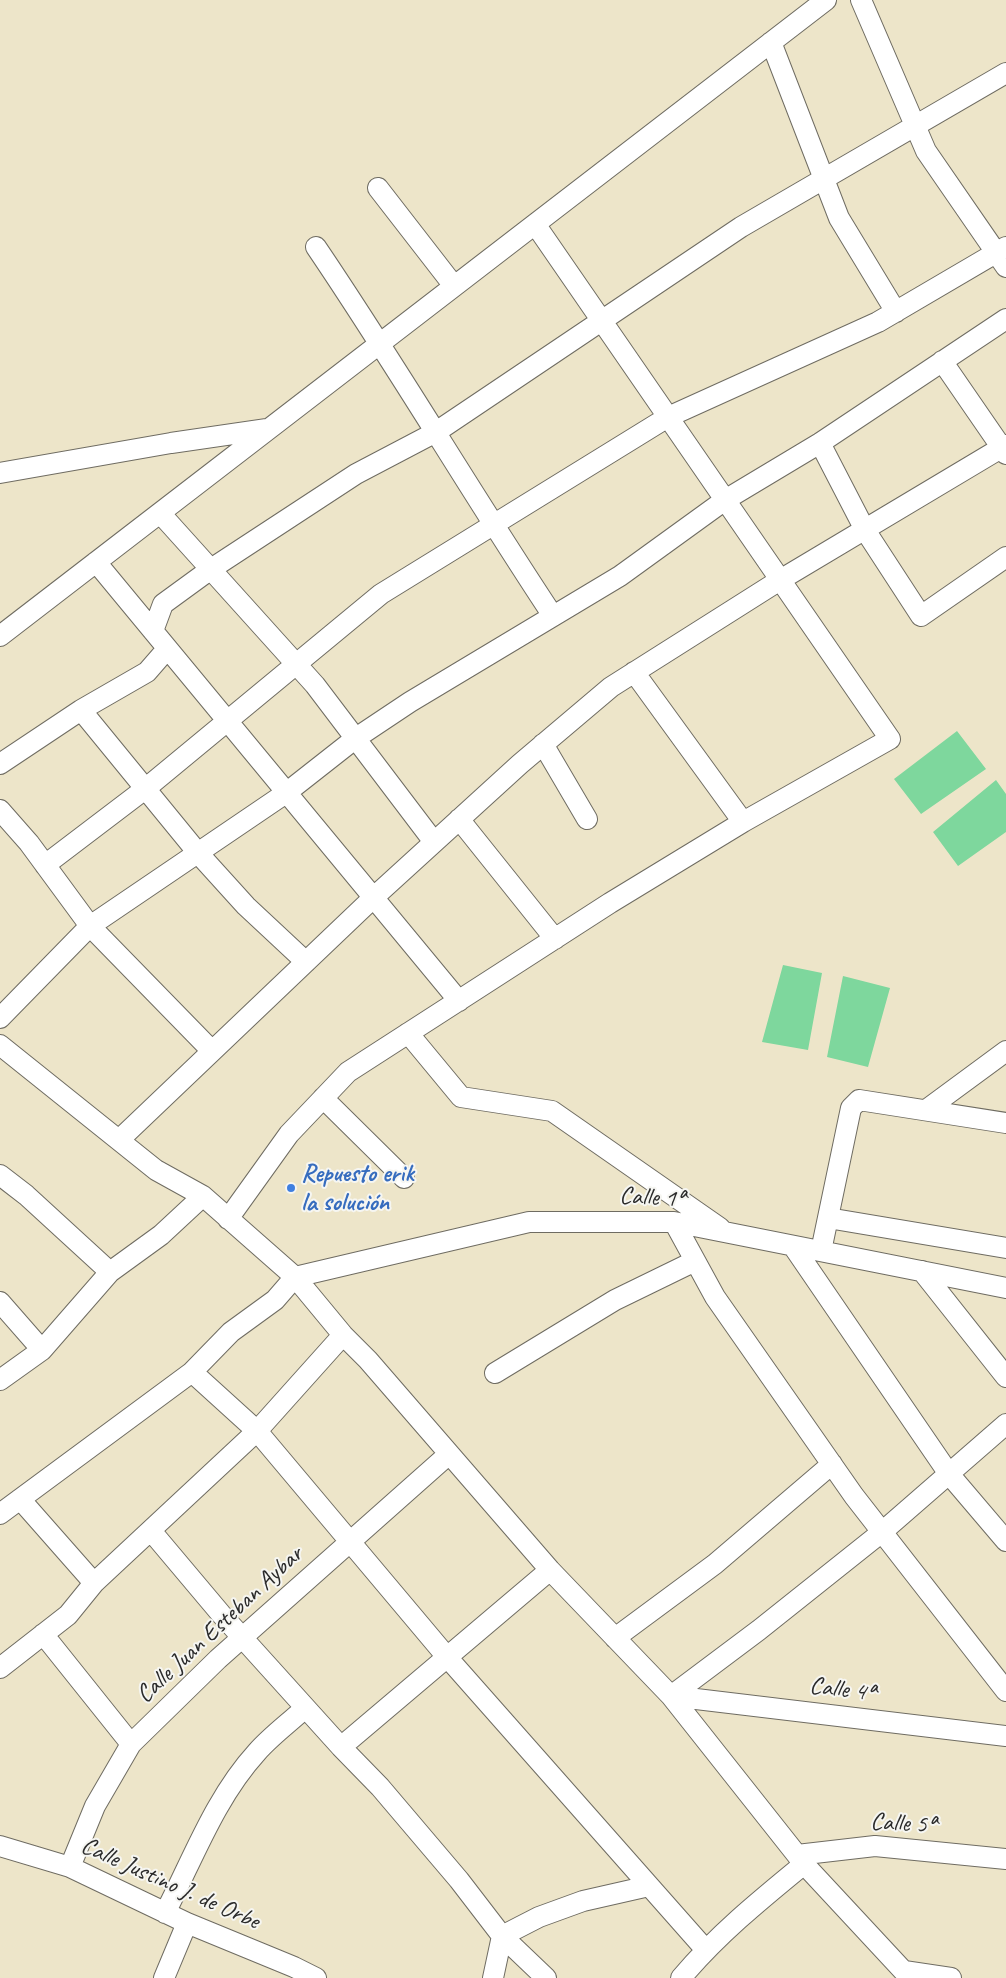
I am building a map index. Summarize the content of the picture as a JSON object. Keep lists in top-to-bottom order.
{
  "streets": {
    "street": [
      "Calle 1ª",
      "Calle Juan Esteban Aybar",
      "Calle 4ª",
      "Calle 5ª",
      "Calle Justino J. de Orbe"
    ]
  },
  "crossings": [
    ["Calle Juan Esteban Aybar", "Calle Justino J. de Orbe"]
  ],
  "places": ["Repuesto erik la solución"]
}
